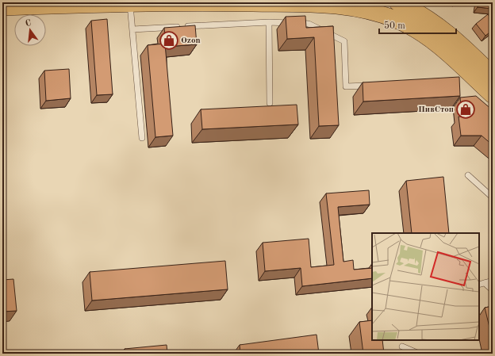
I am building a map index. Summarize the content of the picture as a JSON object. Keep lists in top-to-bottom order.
{
  "places": {
    "shop": ["Ozon", "ПивСтоп"]
  },
  "scale_bar": "50 m",
  "north": "top"
}
